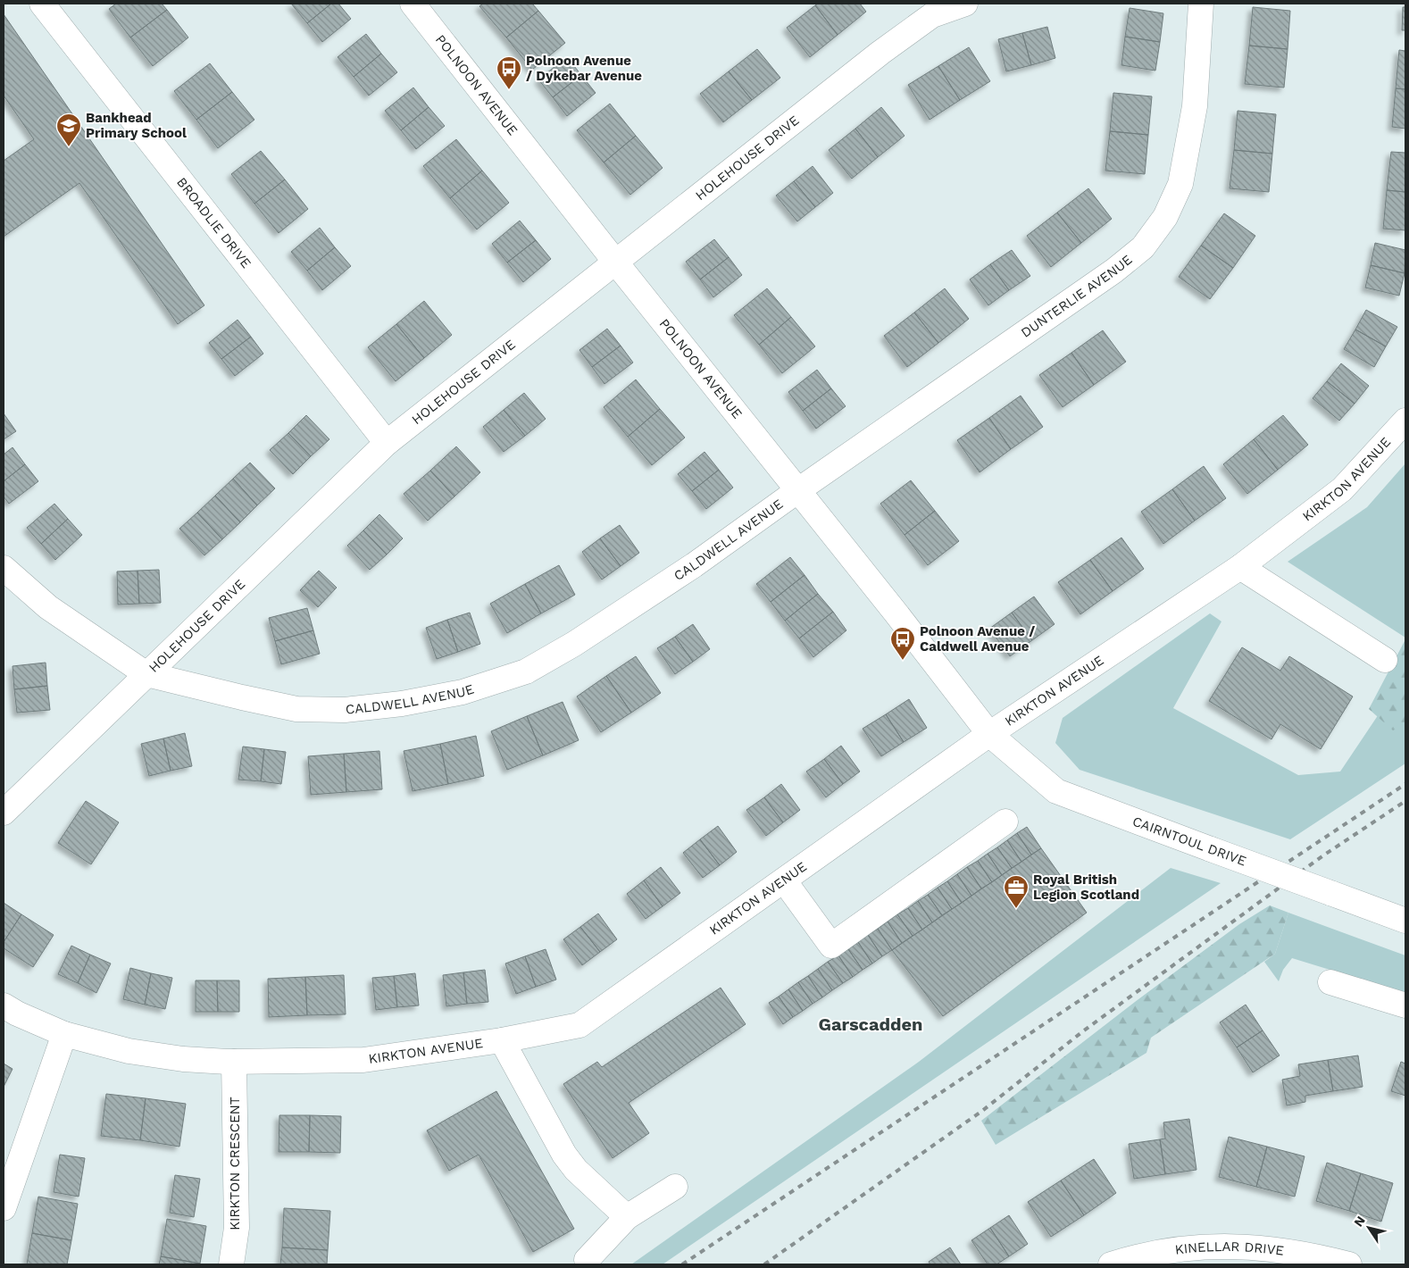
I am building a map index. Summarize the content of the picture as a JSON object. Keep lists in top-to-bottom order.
{
  "streets": {
    "street": [
      "POLNOON AVENUE",
      "HOLEHOUSE DRIVE",
      "BROADLIE DRIVE",
      "DUNTERLIE AVENUE",
      "KIRKTON AVENUE",
      "CALDWELL AVENUE",
      "CAIRNTOUL DRIVE",
      "KIRKTON CRESCENT",
      "KINELLAR DRIVE"
    ]
  },
  "crossings": [
    ["POLNOON AVENUE", "HOLEHOUSE DRIVE"],
    ["POLNOON AVENUE", "DUNTERLIE AVENUE"],
    ["POLNOON AVENUE", "KIRKTON AVENUE"],
    ["POLNOON AVENUE", "CALDWELL AVENUE"],
    ["POLNOON AVENUE", "CAIRNTOUL DRIVE"],
    ["HOLEHOUSE DRIVE", "BROADLIE DRIVE"],
    ["HOLEHOUSE DRIVE", "CALDWELL AVENUE"],
    ["DUNTERLIE AVENUE", "CALDWELL AVENUE"],
    ["KIRKTON AVENUE", "CAIRNTOUL DRIVE"],
    ["KIRKTON AVENUE", "KIRKTON CRESCENT"]
  ],
  "districts": ["Garscadden"],
  "places": {
    "bus stop": ["Polnoon Avenue / Dykebar Avenue", "Polnoon Avenue / Caldwell Avenue"],
    "school or university": ["Bankhead Primary School"],
    "office": ["Royal British Legion Scotland"]
  },
  "north": "top left"
}
